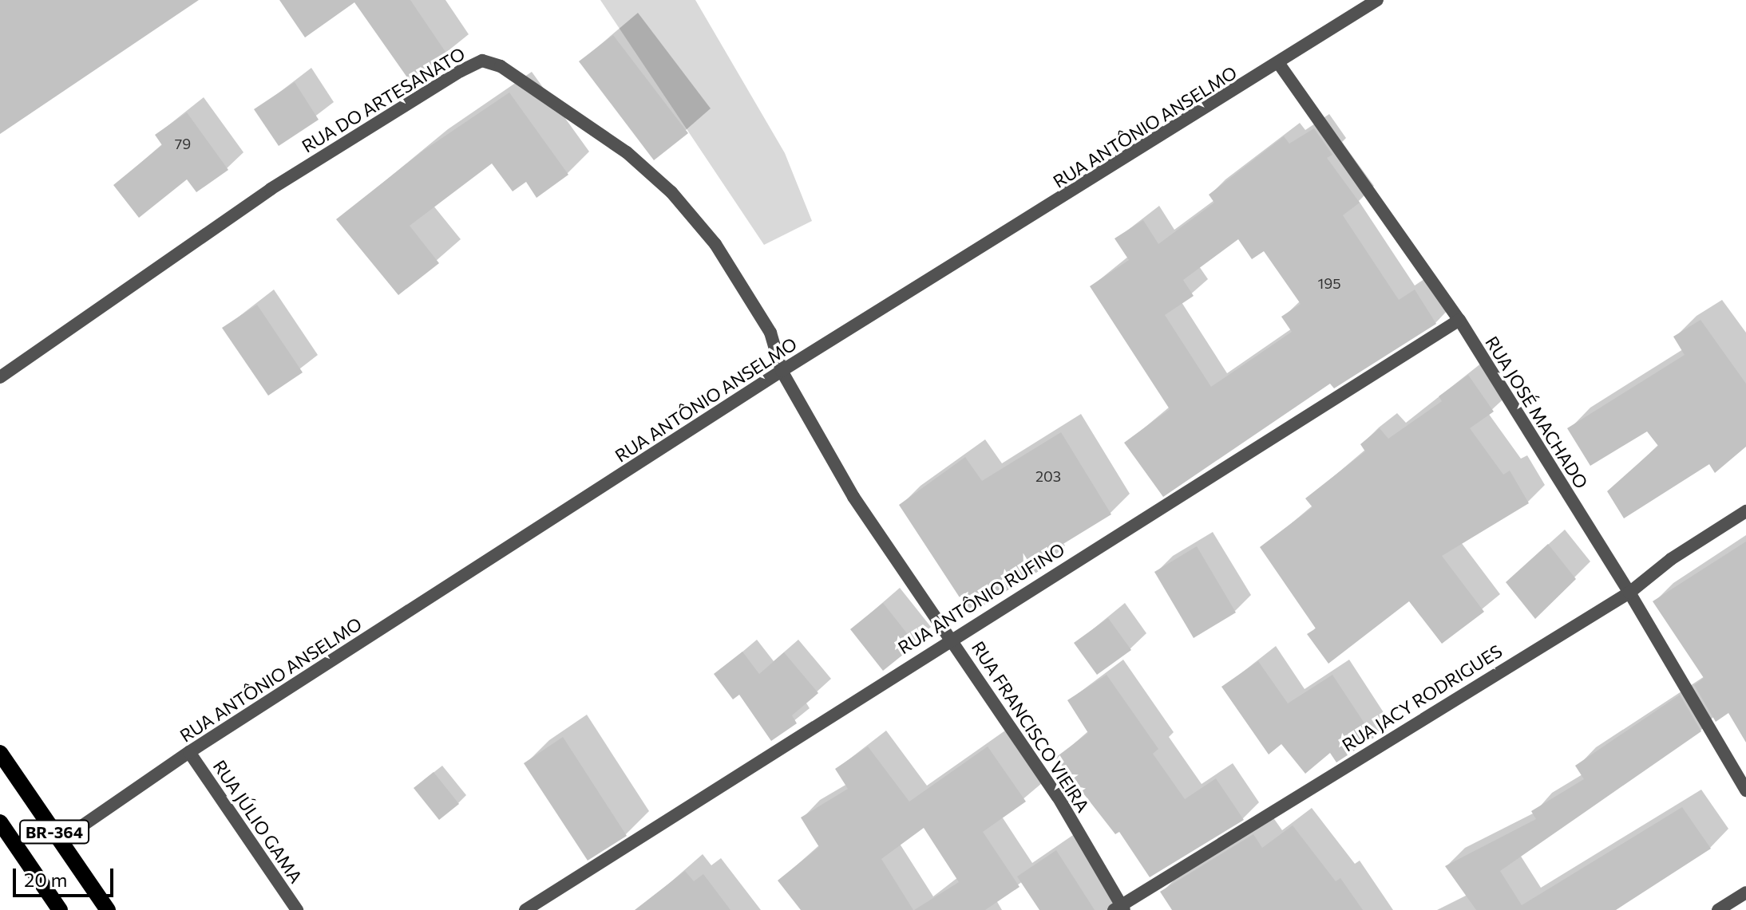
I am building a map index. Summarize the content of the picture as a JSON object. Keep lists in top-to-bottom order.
{
  "streets": {
    "main road": ["BR-364"],
    "street": [
      "RUA DO ARTESANATO",
      "RUA ANTÔNIO ANSELMO",
      "RUA JOSÉ MACHADO",
      "RUA ANTÔNIO RUFINO",
      "RUA JACY RODRIGUES",
      "RUA FRANCISCO VIEIRA",
      "RUA JÚLIO GAMA"
    ]
  },
  "crossings": [
    ["RUA DO ARTESANATO", "RUA ANTÔNIO ANSELMO"],
    ["RUA DO ARTESANATO", "RUA FRANCISCO VIEIRA"],
    ["RUA ANTÔNIO ANSELMO", "RUA JOSÉ MACHADO"],
    ["RUA ANTÔNIO ANSELMO", "RUA FRANCISCO VIEIRA"],
    ["RUA ANTÔNIO ANSELMO", "RUA JÚLIO GAMA"],
    ["RUA ANTÔNIO ANSELMO", "BR-364"],
    ["RUA JOSÉ MACHADO", "RUA ANTÔNIO RUFINO"],
    ["RUA JOSÉ MACHADO", "RUA JACY RODRIGUES"],
    ["RUA ANTÔNIO RUFINO", "RUA FRANCISCO VIEIRA"],
    ["RUA JACY RODRIGUES", "RUA FRANCISCO VIEIRA"]
  ],
  "house_numbers": ["79", "195", "203"],
  "scale_bar": "20 m"
}
